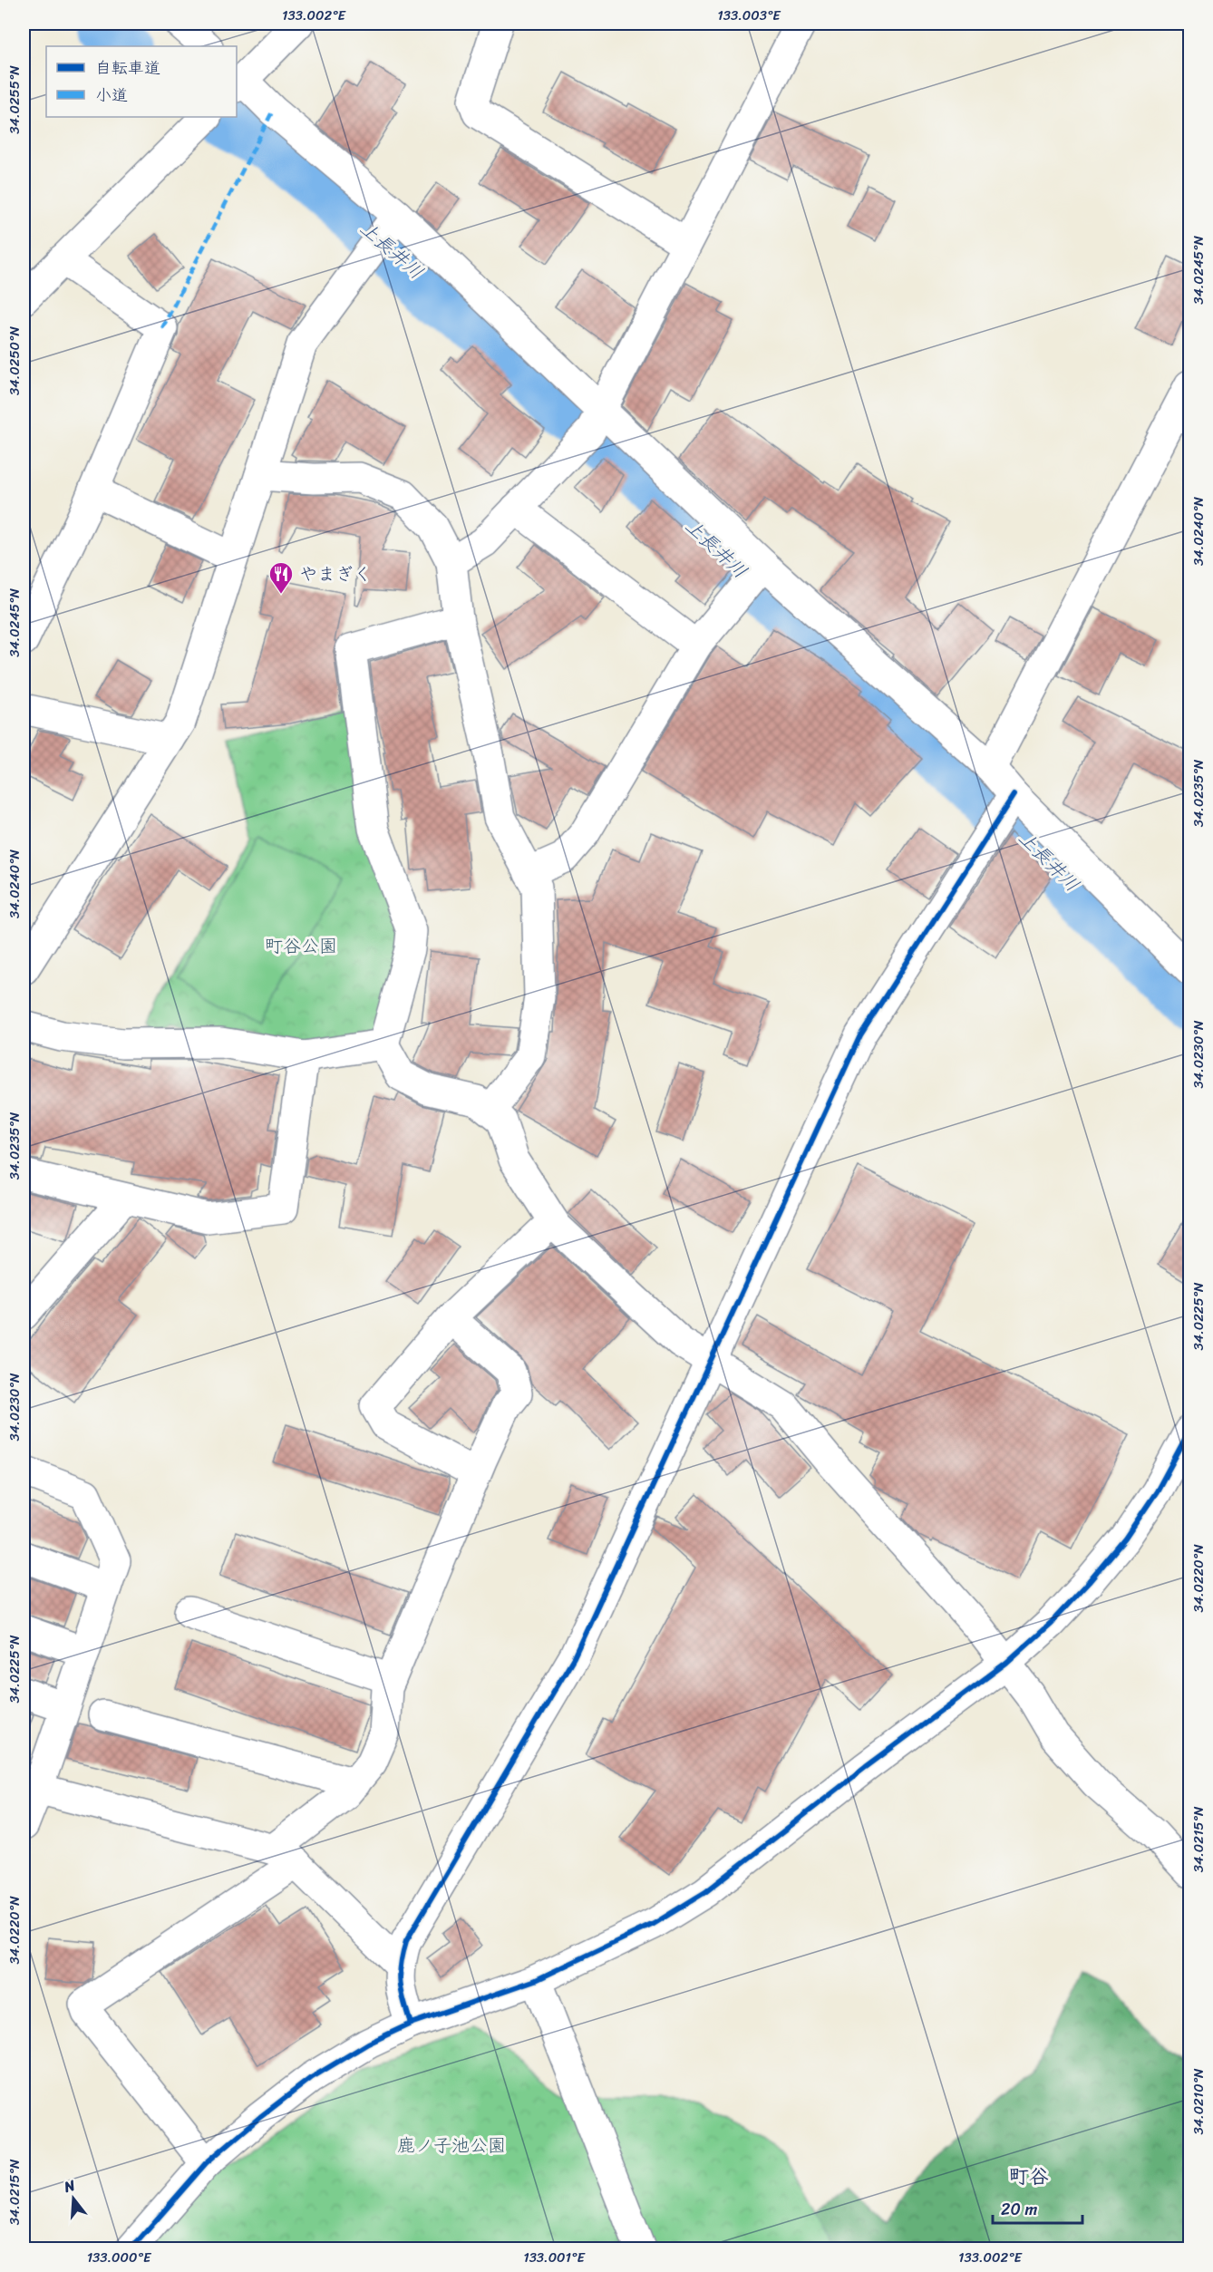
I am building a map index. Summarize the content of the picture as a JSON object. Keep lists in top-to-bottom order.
{
  "districts": ["町谷"],
  "water": ["上長井川"],
  "parks": ["町谷公園", "鹿ノ子池公園"],
  "places": {
    "restaurant": ["やまぎく"]
  },
  "legend": ["自転車道", "小道"],
  "scale_bar": "20 m",
  "north": "top",
  "coordinates": [
    "133.002°E",
    "133.003°E",
    "34.0255°N",
    "34.0245°N",
    "34.0250°N",
    "34.0240°N",
    "34.0235°N",
    "34.0230°N",
    "34.0225°N",
    "34.0220°N",
    "34.0215°N",
    "34.0210°N",
    "133.000°E",
    "133.001°E"
  ]
}
